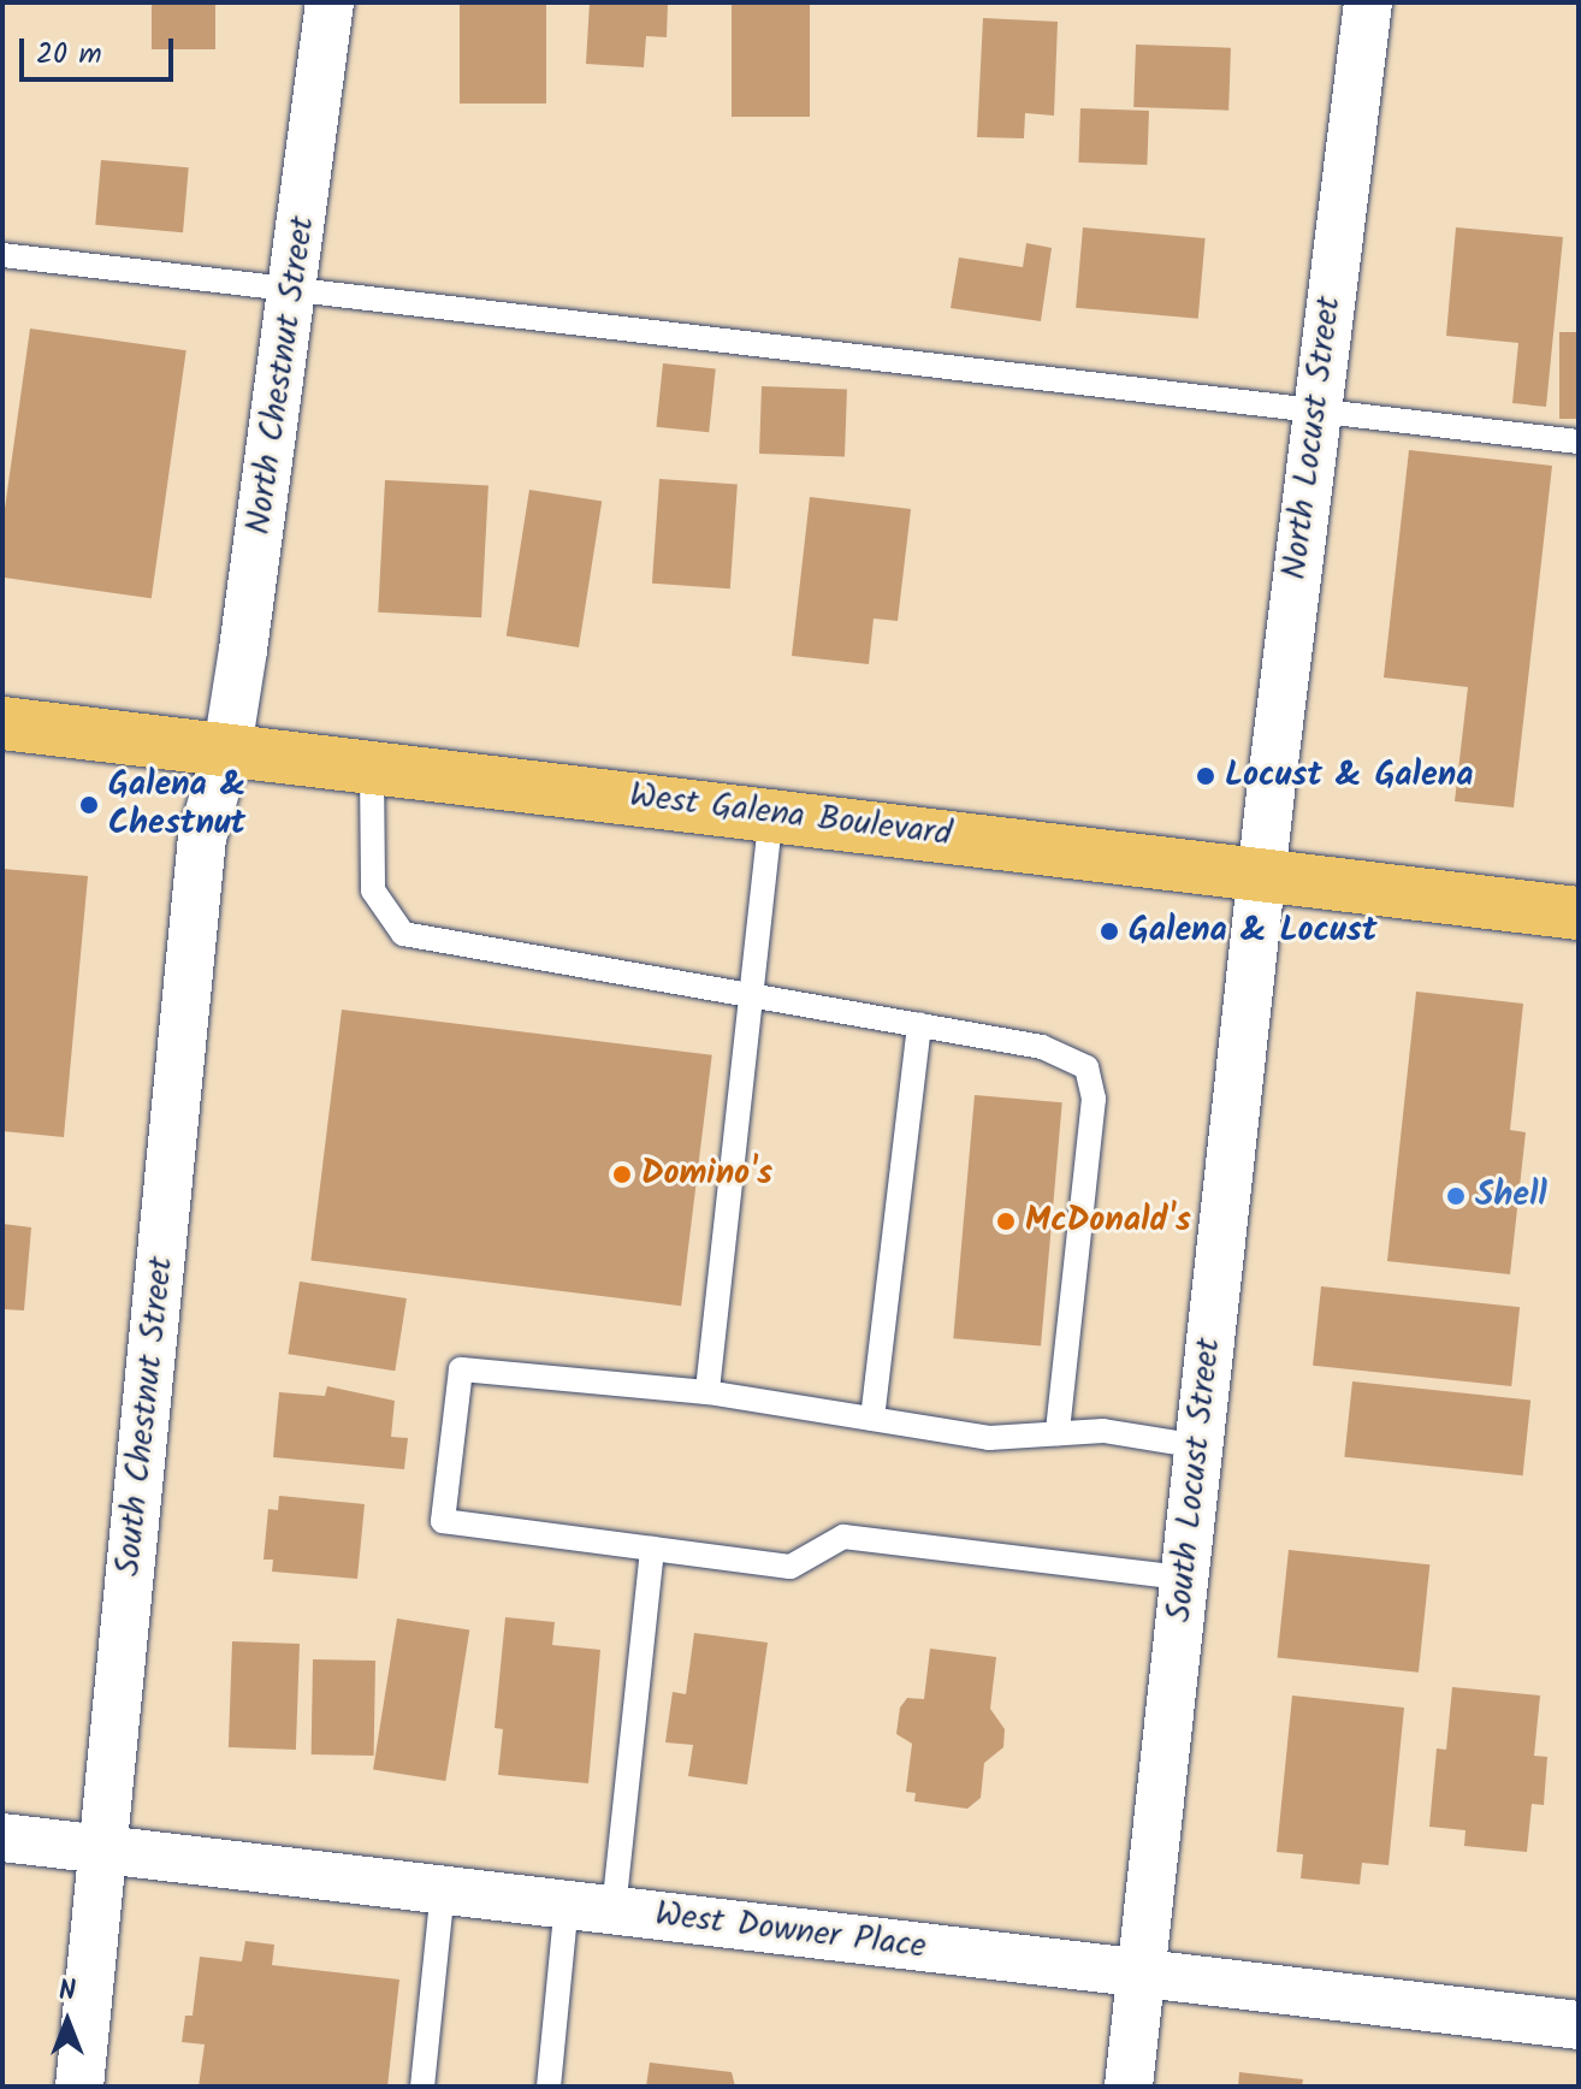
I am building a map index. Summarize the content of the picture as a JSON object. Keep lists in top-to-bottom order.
{
  "streets": {
    "main road": ["West Galena Boulevard"],
    "street": [
      "North Chestnut Street",
      "North Locust Street",
      "South Chestnut Street",
      "South Locust Street",
      "West Downer Place"
    ]
  },
  "crossings": [
    ["North Chestnut Street", "West Galena Boulevard"],
    ["North Chestnut Street", "South Chestnut Street"],
    ["North Locust Street", "West Galena Boulevard"],
    ["North Locust Street", "South Locust Street"],
    ["West Galena Boulevard", "South Chestnut Street"],
    ["West Galena Boulevard", "South Locust Street"],
    ["South Chestnut Street", "West Downer Place"],
    ["South Locust Street", "West Downer Place"]
  ],
  "places": [
    "Locust & Galena",
    "Galena & Chestnut",
    "Galena & Locust",
    "Domino's",
    "Shell",
    "McDonald's"
  ],
  "scale_bar": "20 m",
  "north": "top"
}
